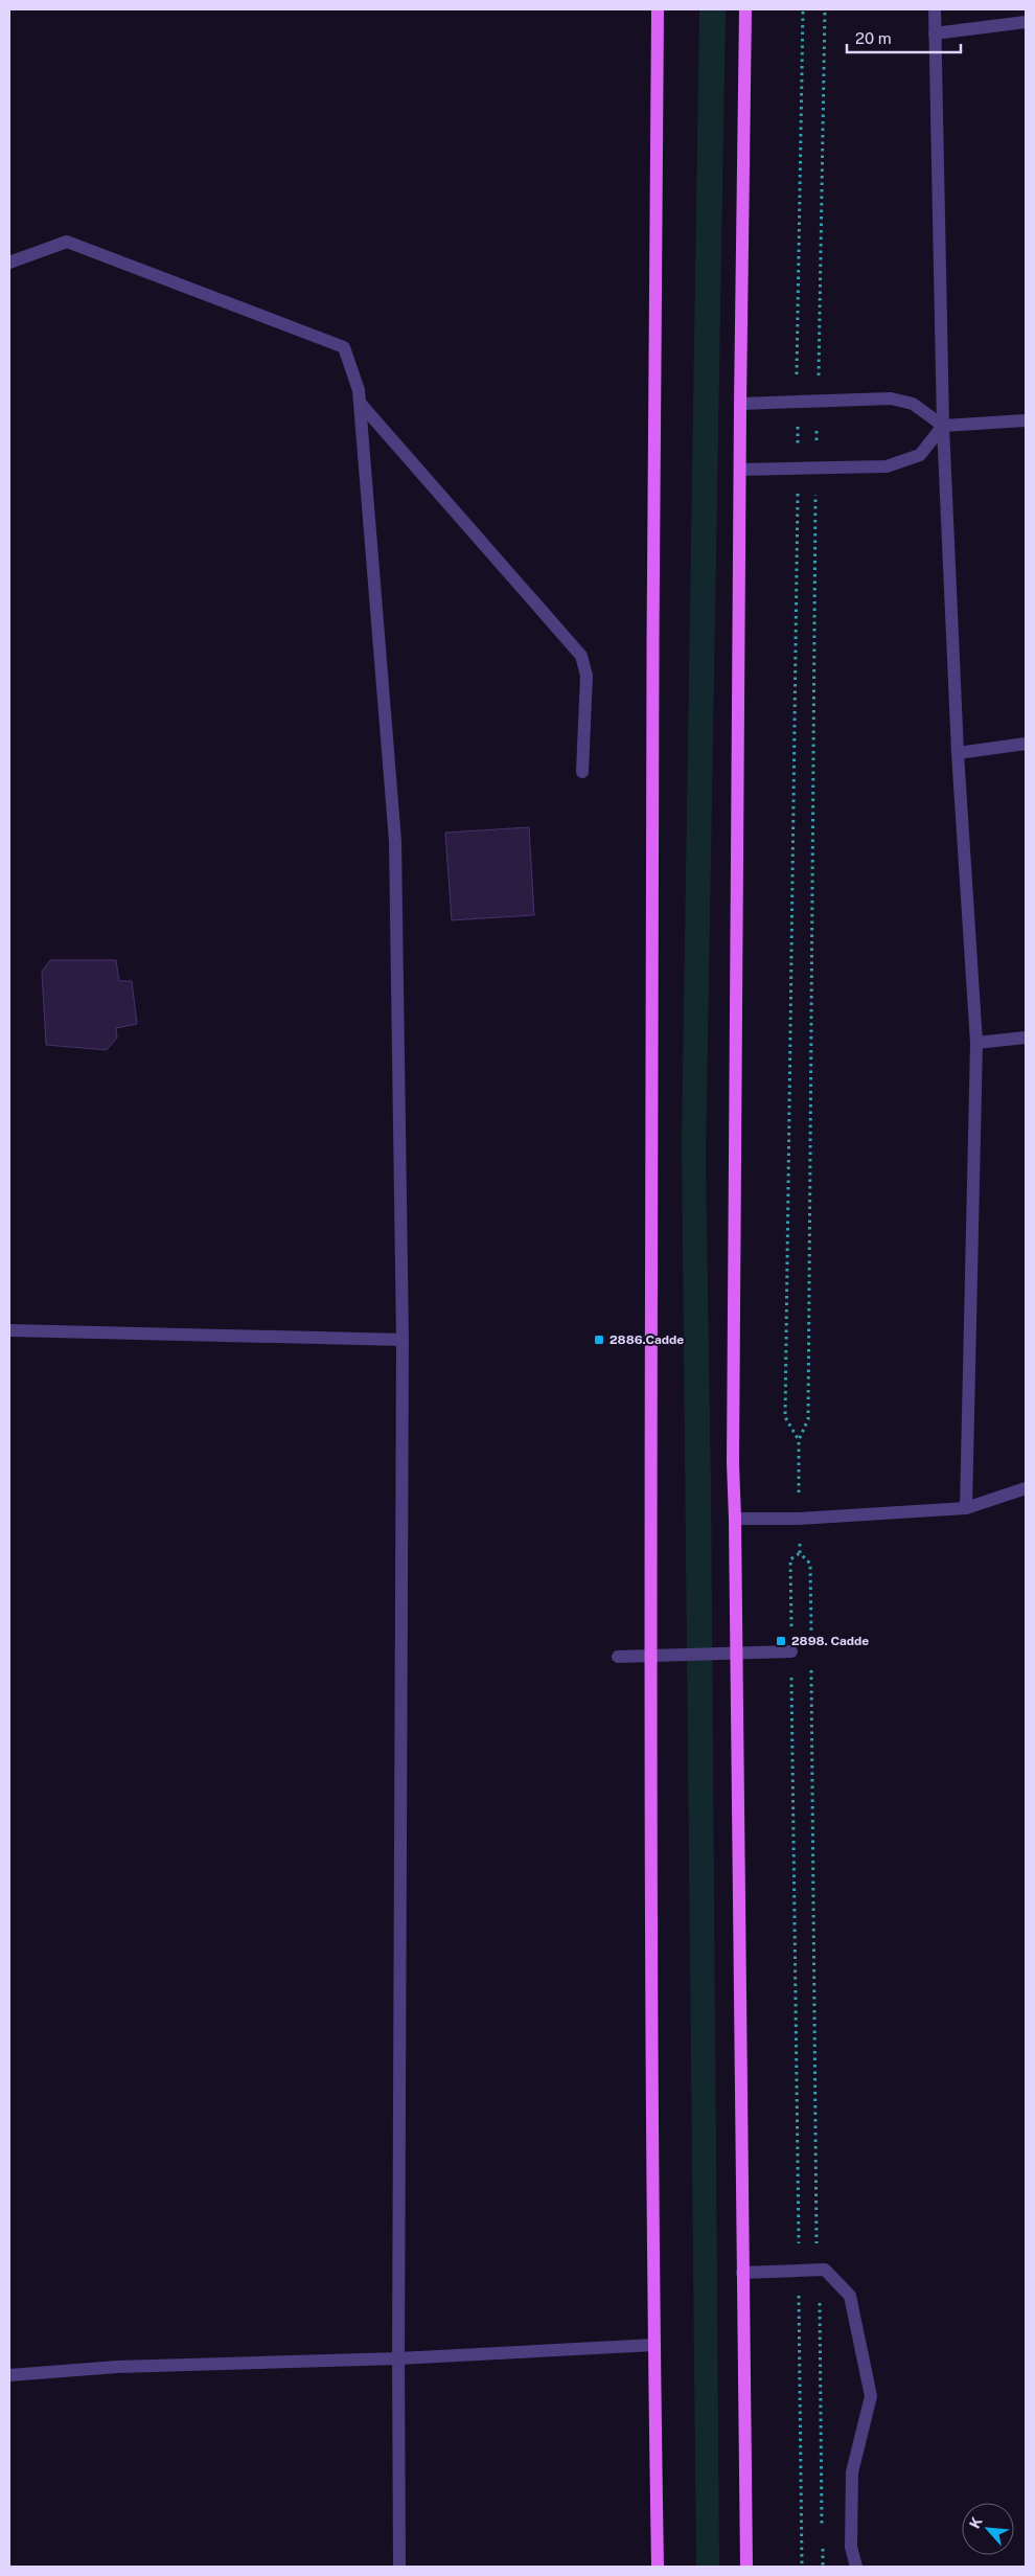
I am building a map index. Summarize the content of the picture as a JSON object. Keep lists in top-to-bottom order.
{
  "places": {
    "transit": ["2886.Cadde", "2898. Cadde"]
  },
  "scale_bar": "20 m",
  "north": "top left"
}
